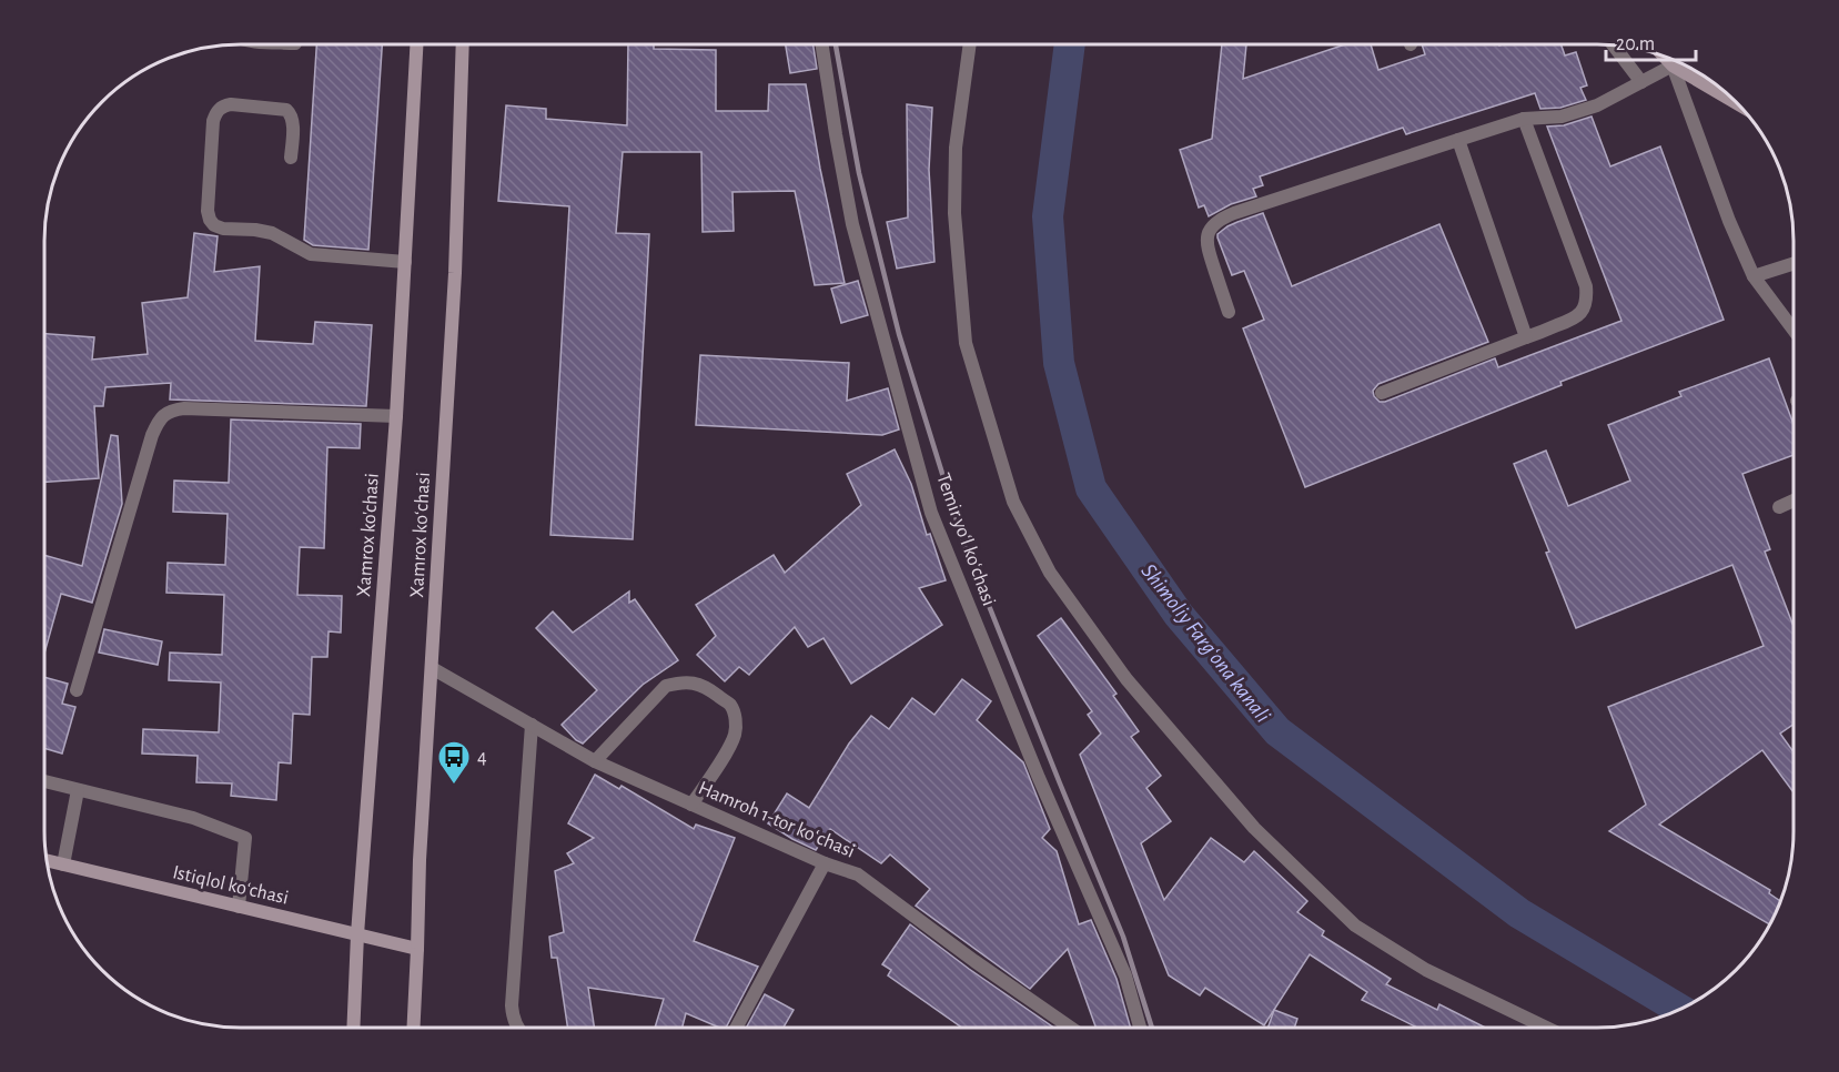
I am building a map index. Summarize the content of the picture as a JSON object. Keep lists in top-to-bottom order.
{
  "streets": {
    "main road": ["Xamrox ko'chasi", "Xamrox koʻchasi", "Istiqlol koʻchasi"],
    "street": ["Temir yoʻl koʻchasi", "Hamroh 1-tor koʻchasi"]
  },
  "crossings": [
    ["Xamrox ko'chasi", "Istiqlol koʻchasi"],
    ["Xamrox koʻchasi", "Hamroh 1-tor koʻchasi"],
    ["Xamrox koʻchasi", "Istiqlol koʻchasi"]
  ],
  "water": ["Shimoliy Fargʻona kanali"],
  "places": {
    "bus stop": ["4"]
  },
  "scale_bar": "20 m"
}
